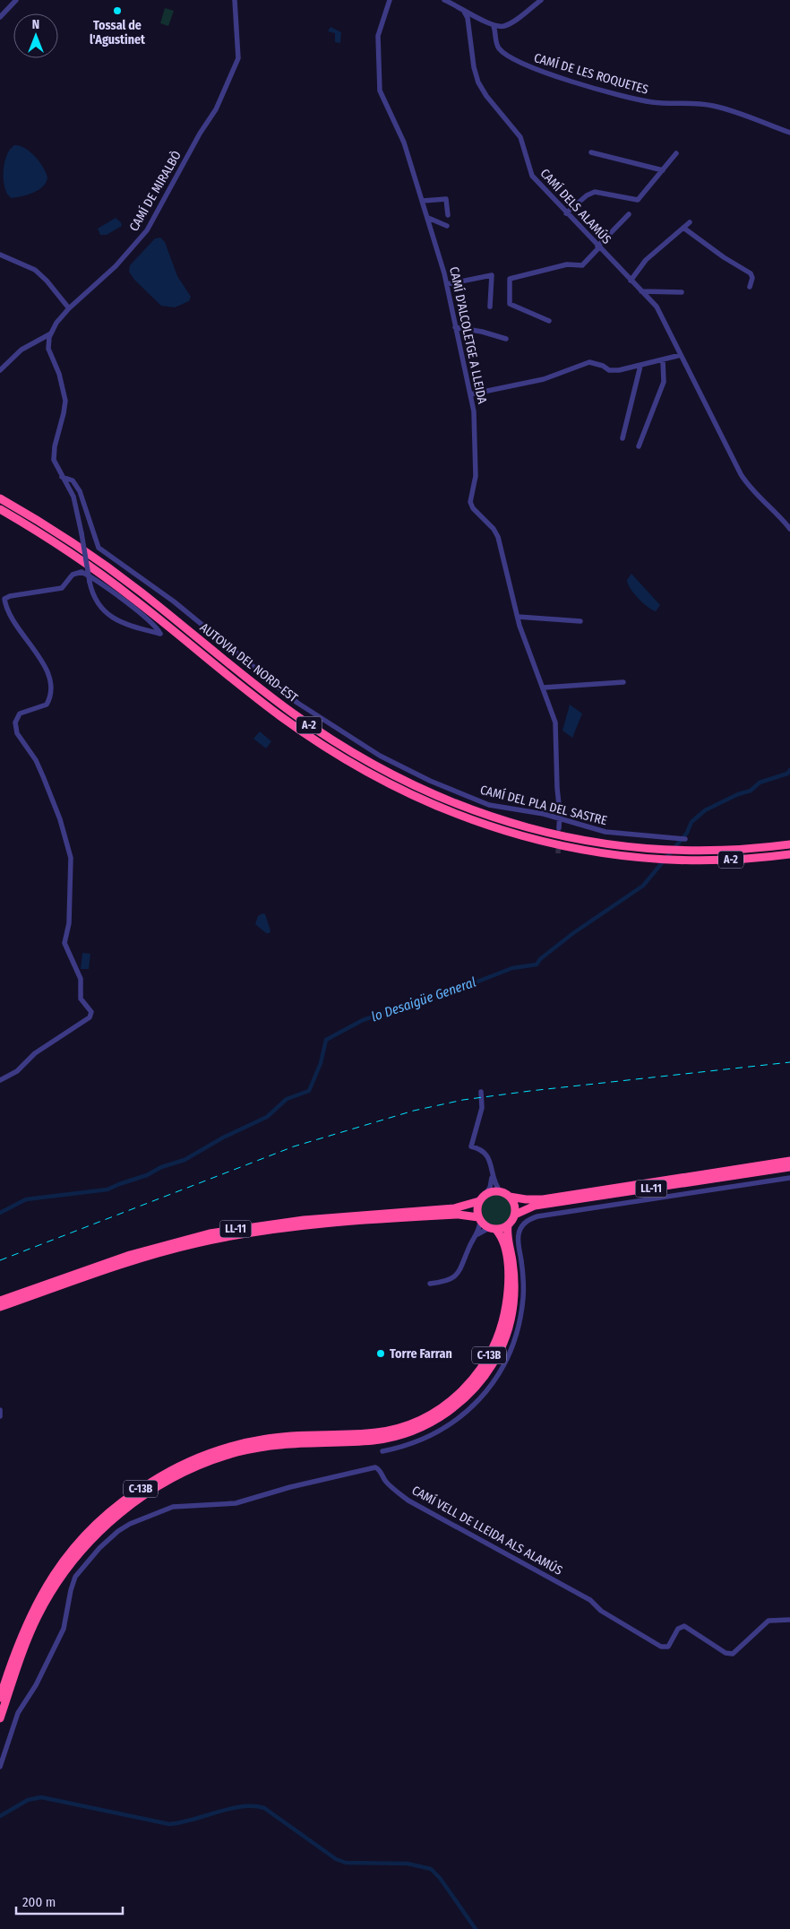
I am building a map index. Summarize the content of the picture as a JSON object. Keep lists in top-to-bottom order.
{
  "streets": {
    "highway": [
      "AUTOVIA DEL NORD-EST",
      "A-2",
      "LL-11",
      "C-13B"
    ],
    "street": [
      "CAMÍ DE LES ROQUETES",
      "CAMÍ DE MIRALBÒ",
      "CAMÍ DELS ALAMÚS",
      "CAMÍ D'ALCOLETGE A LLEIDA",
      "CAMÍ DEL PLA DEL SASTRE",
      "CAMÍ VELL DE LLEIDA ALS ALAMÚS"
    ]
  },
  "crossings": [
    ["CAMÍ D'ALCOLETGE A LLEIDA", "CAMÍ DEL PLA DEL SASTRE"],
    ["LL-11", "C-13B"]
  ],
  "water": ["lo Desaigüe General"],
  "places": ["Tossal de l'Agustinet", "Torre Farran"],
  "scale_bar": "200 m",
  "north": "top"
}
